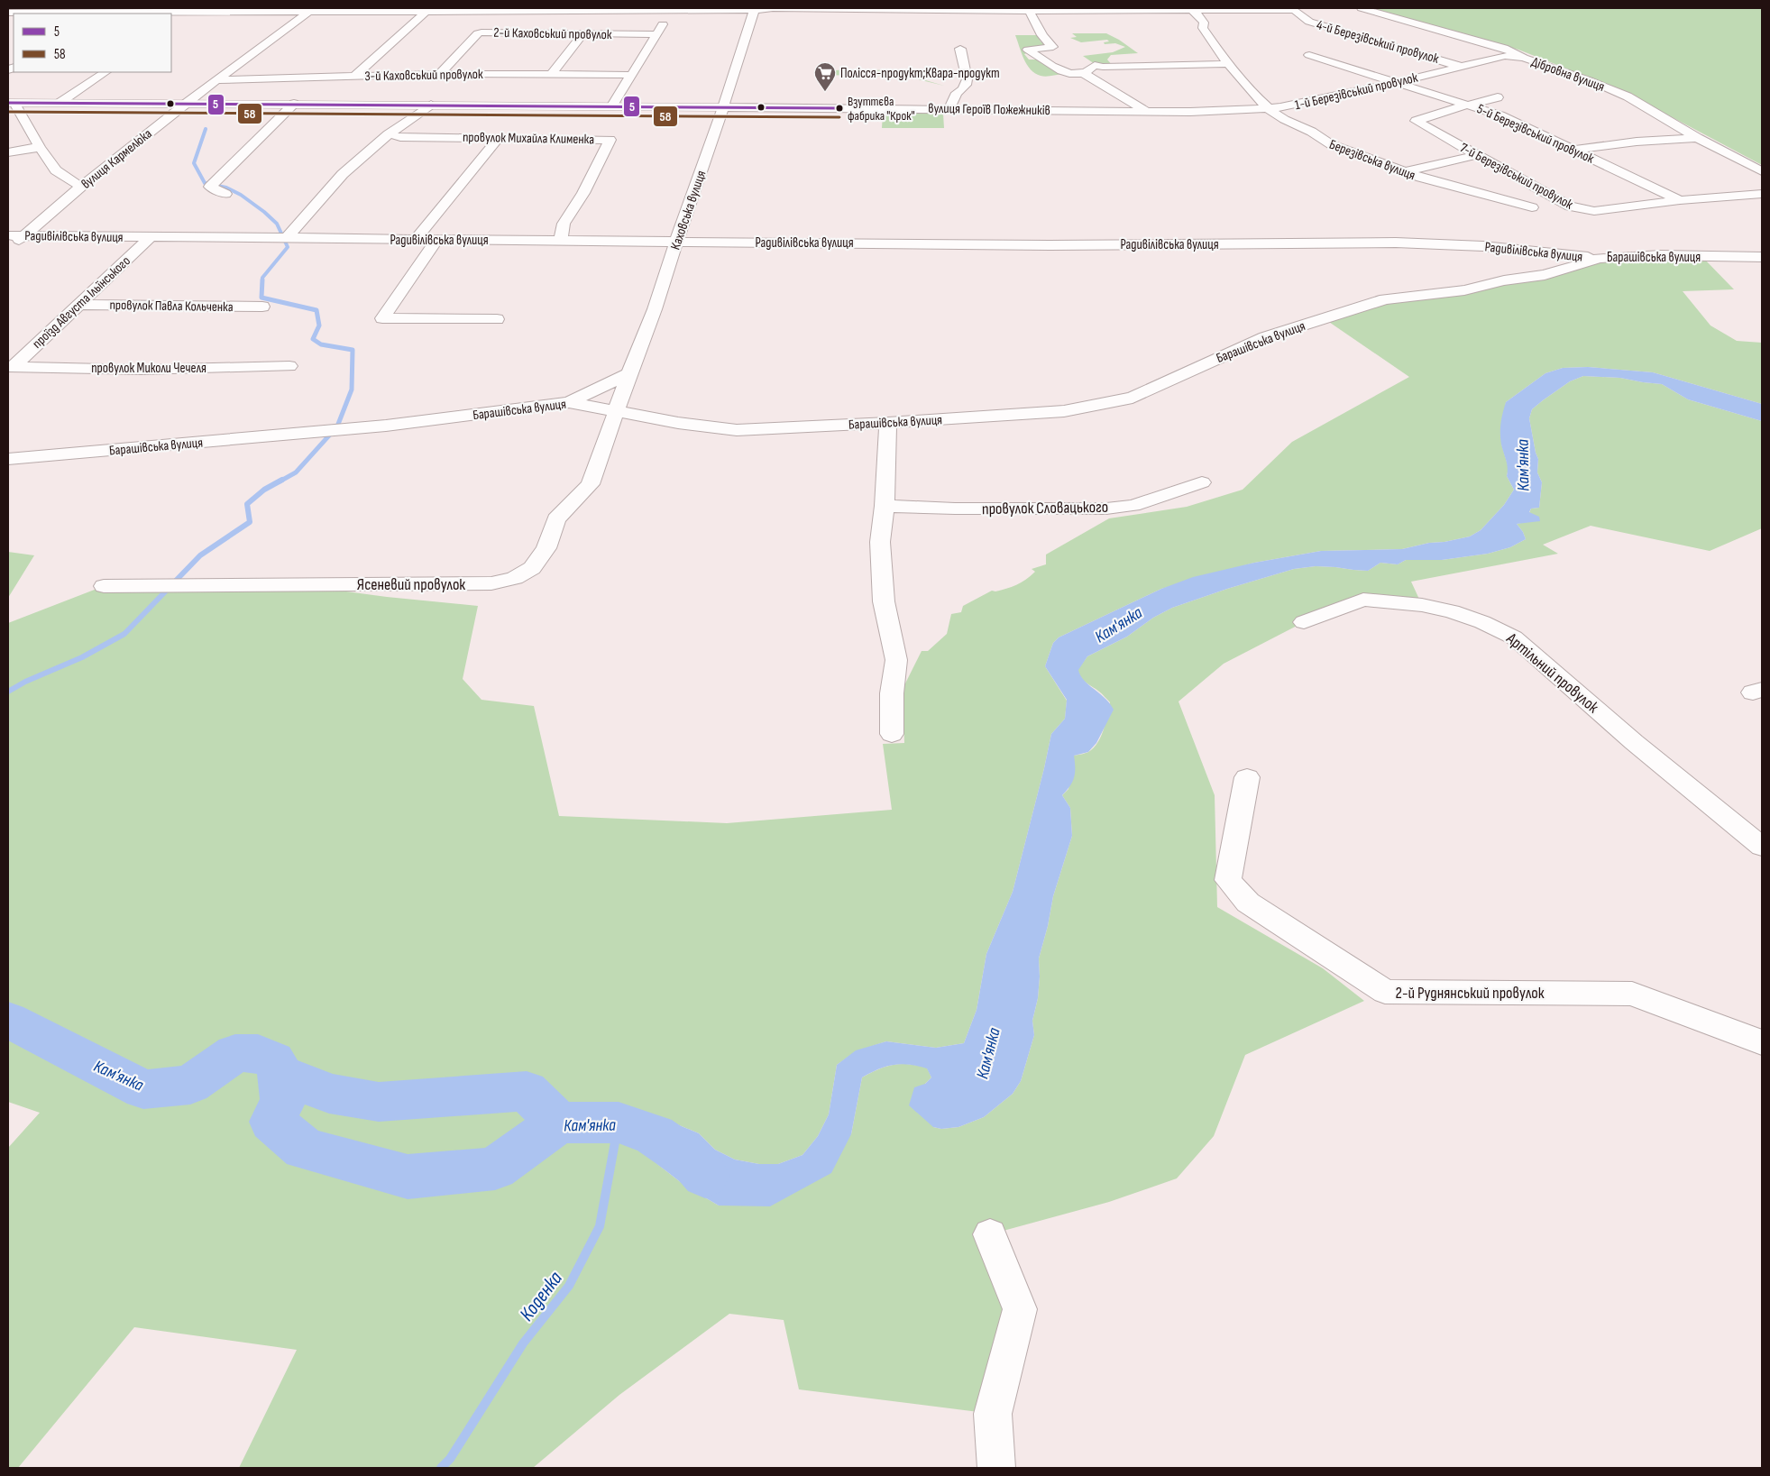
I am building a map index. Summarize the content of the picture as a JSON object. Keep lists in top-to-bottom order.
{
  "streets": {
    "street": [
      "2-й Каховський провулок",
      "4-й Березівський провулок",
      "Дібровна вулиця",
      "3-й Каховський провулок",
      "1-й Березівський провулок",
      "вулиця Героїв Пожежників",
      "5-й Березівський провулок",
      "провулок Михайла Клименка",
      "вулиця Кармелюка",
      "Березівська вулиця",
      "7-й Березівський провулок",
      "Каховська вулиця",
      "Радивілівська вулиця",
      "Барашівська вулиця",
      "проїзд Августа Ільїнського",
      "провулок Павла Кольченка",
      "провулок Миколи Чечеля",
      "провулок Словацького",
      "Ясеневий провулок",
      "Артільний провулок",
      "2-й Руднянський провулок"
    ]
  },
  "crossings": [
    ["2-й Каховський провулок", "3-й Каховський провулок"],
    ["4-й Березівський провулок", "1-й Березівський провулок"],
    ["4-й Березівський провулок", "вулиця Кармелюка"],
    ["4-й Березівський провулок", "Березівська вулиця"],
    ["4-й Березівський провулок", "Каховська вулиця"],
    ["Дібровна вулиця", "1-й Березівський провулок"],
    ["3-й Каховський провулок", "вулиця Кармелюка"],
    ["1-й Березівський провулок", "вулиця Героїв Пожежників"],
    ["1-й Березівський провулок", "5-й Березівський провулок"],
    ["1-й Березівський провулок", "Березівська вулиця"],
    ["вулиця Героїв Пожежників", "вулиця Кармелюка"],
    ["вулиця Героїв Пожежників", "Березівська вулиця"],
    ["вулиця Героїв Пожежників", "Каховська вулиця"],
    ["5-й Березівський провулок", "7-й Березівський провулок"],
    ["провулок Михайла Клименка", "Радивілівська вулиця"],
    ["вулиця Кармелюка", "Радивілівська вулиця"],
    ["Каховська вулиця", "Радивілівська вулиця"],
    ["Каховська вулиця", "Барашівська вулиця"],
    ["Каховська вулиця", "Ясеневий провулок"],
    ["Радивілівська вулиця", "Барашівська вулиця"],
    ["Радивілівська вулиця", "проїзд Августа Ільїнського"],
    ["Барашівська вулиця", "Ясеневий провулок"],
    ["проїзд Августа Ільїнського", "провулок Павла Кольченка"],
    ["проїзд Августа Ільїнського", "провулок Миколи Чечеля"]
  ],
  "water": ["Кам'янка", "Коденка"],
  "places": {
    "supermarket": ["Полісся-продукт;Квара-продукт"],
    "other": ["Взуттєва фабрика \"Крок\""]
  },
  "lines": ["transit line 5", "transit line 58"],
  "legend": ["5", "58"]
}
